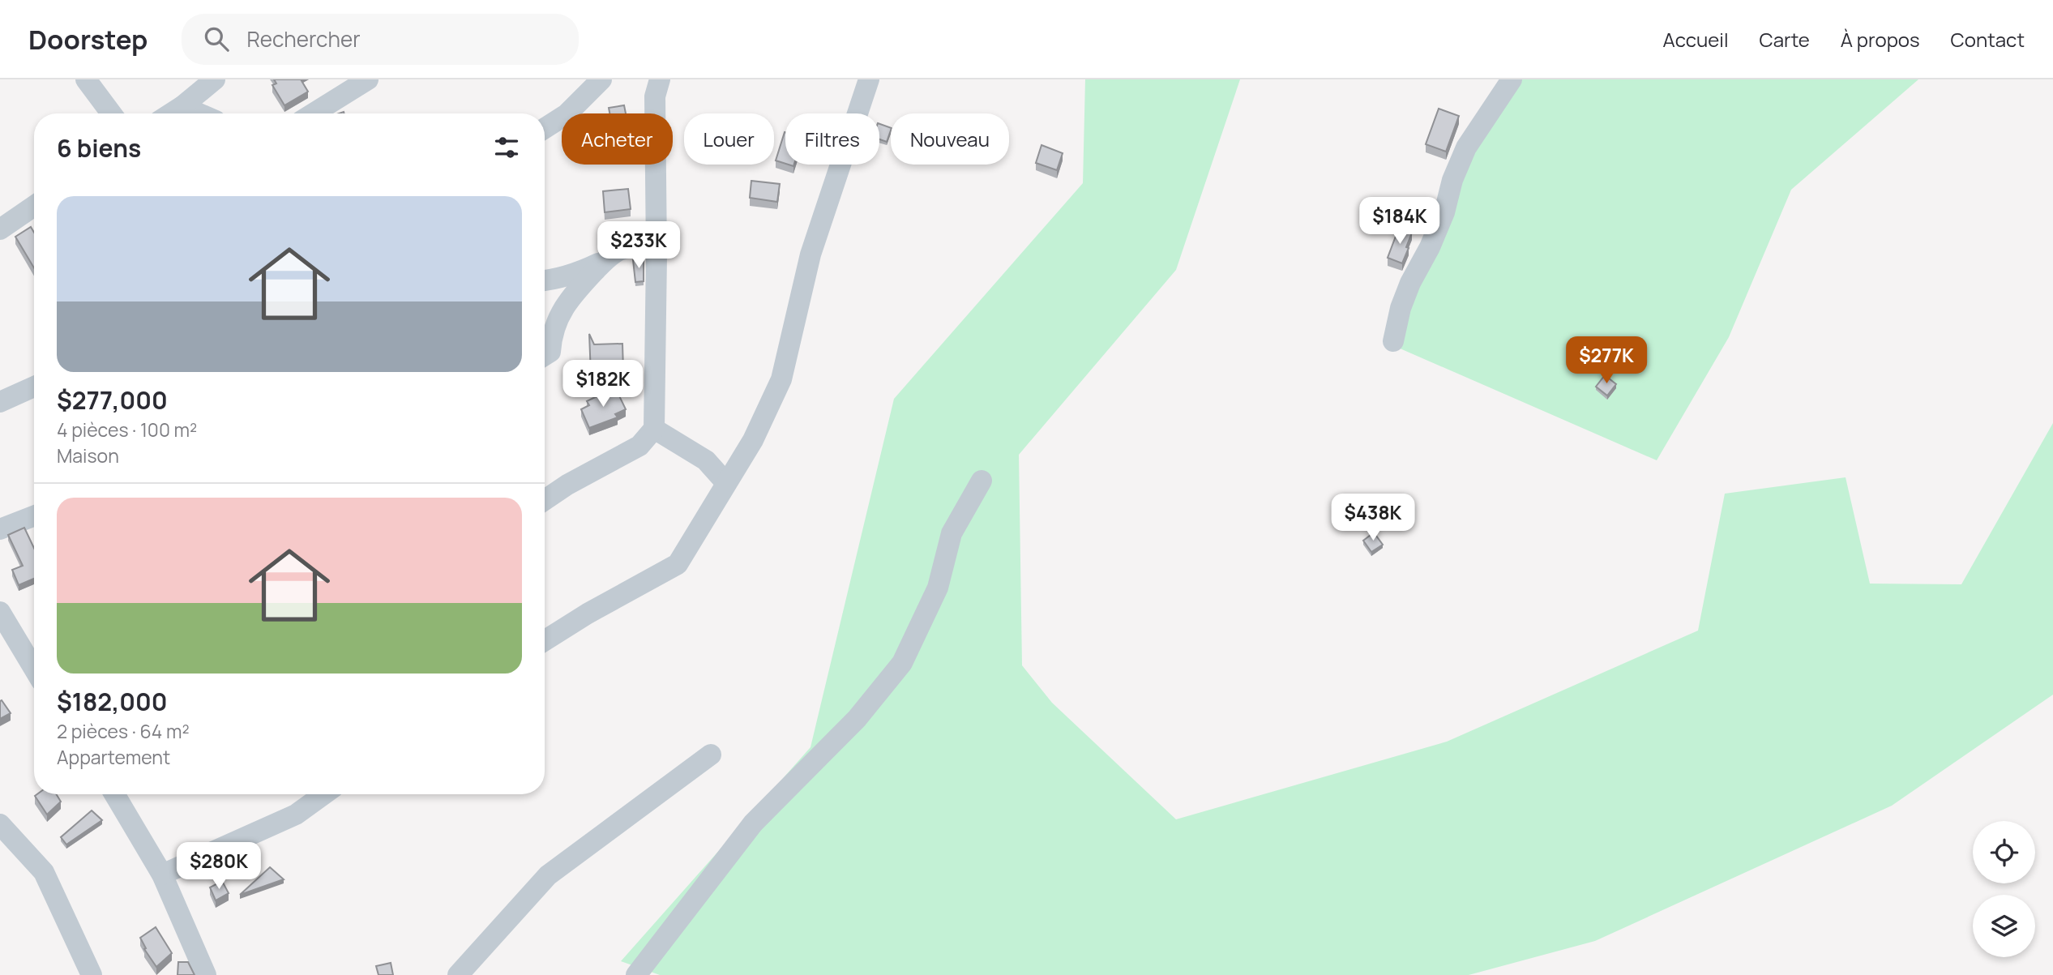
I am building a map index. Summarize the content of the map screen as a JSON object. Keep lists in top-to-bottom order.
{
  "page": {
    "header": "Doorstep",
    "search": "Rechercher",
    "nav": [
      "Accueil",
      "Carte",
      "À propos",
      "Contact"
    ],
    "chip": [
      "Acheter",
      "Louer",
      "Filtres",
      "Nouveau"
    ],
    "heading": "6 biens",
    "list": [
      {
        "name": "$277,000",
        "note": "4 pièces · 100 m² · Maison"
      },
      {
        "name": "$182,000",
        "note": "2 pièces · 64 m² · Appartement"
      }
    ],
    "price": [
      "$184K",
      "$233K",
      "$277K",
      "$182K",
      "$438K",
      "$280K"
    ]
  }
}
